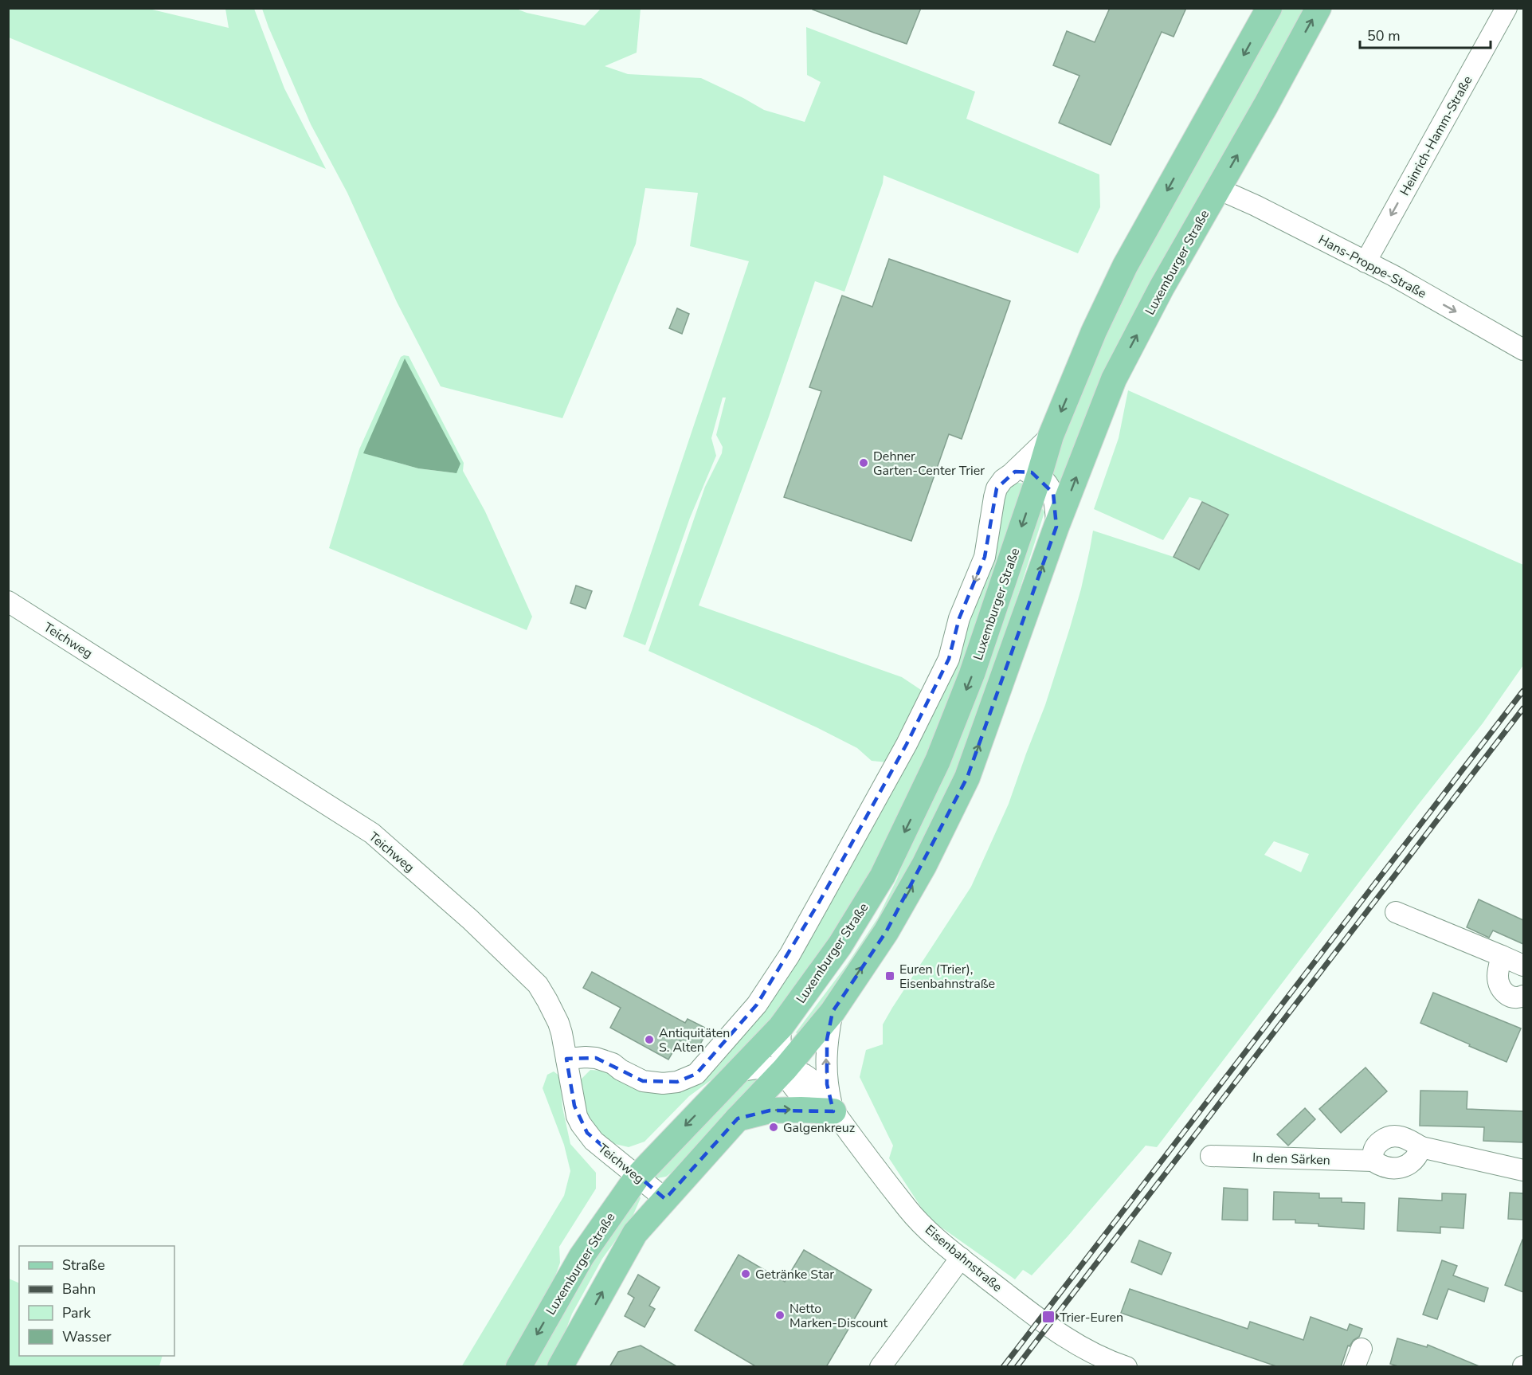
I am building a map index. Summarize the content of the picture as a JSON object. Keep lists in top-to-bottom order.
{
  "streets": {
    "main road": ["Luxemburger Straße"],
    "street": [
      "Heinrich-Hamm-Straße",
      "Hans-Proppe-Straße",
      "Teichweg",
      "In den Särken",
      "Eisenbahnstraße"
    ]
  },
  "crossings": [
    ["Heinrich-Hamm-Straße", "Hans-Proppe-Straße"],
    ["Luxemburger Straße", "Hans-Proppe-Straße"],
    ["Luxemburger Straße", "Teichweg"],
    ["Luxemburger Straße", "Eisenbahnstraße"]
  ],
  "one_way": ["Heinrich-Hamm-Straße", "Hans-Proppe-Straße"],
  "places": {
    "other": [
      "Dehner Garten-Center Trier",
      "Antiquitäten S. Alten",
      "Galgenkreuz",
      "Getränke Star",
      "Netto Marken-Discount"
    ],
    "transit": ["Euren (Trier), Eisenbahnstraße", "Trier-Euren"]
  },
  "legend": [
    "Straße",
    "Bahn",
    "Park",
    "Wasser"
  ],
  "scale_bar": "50 m"
}
